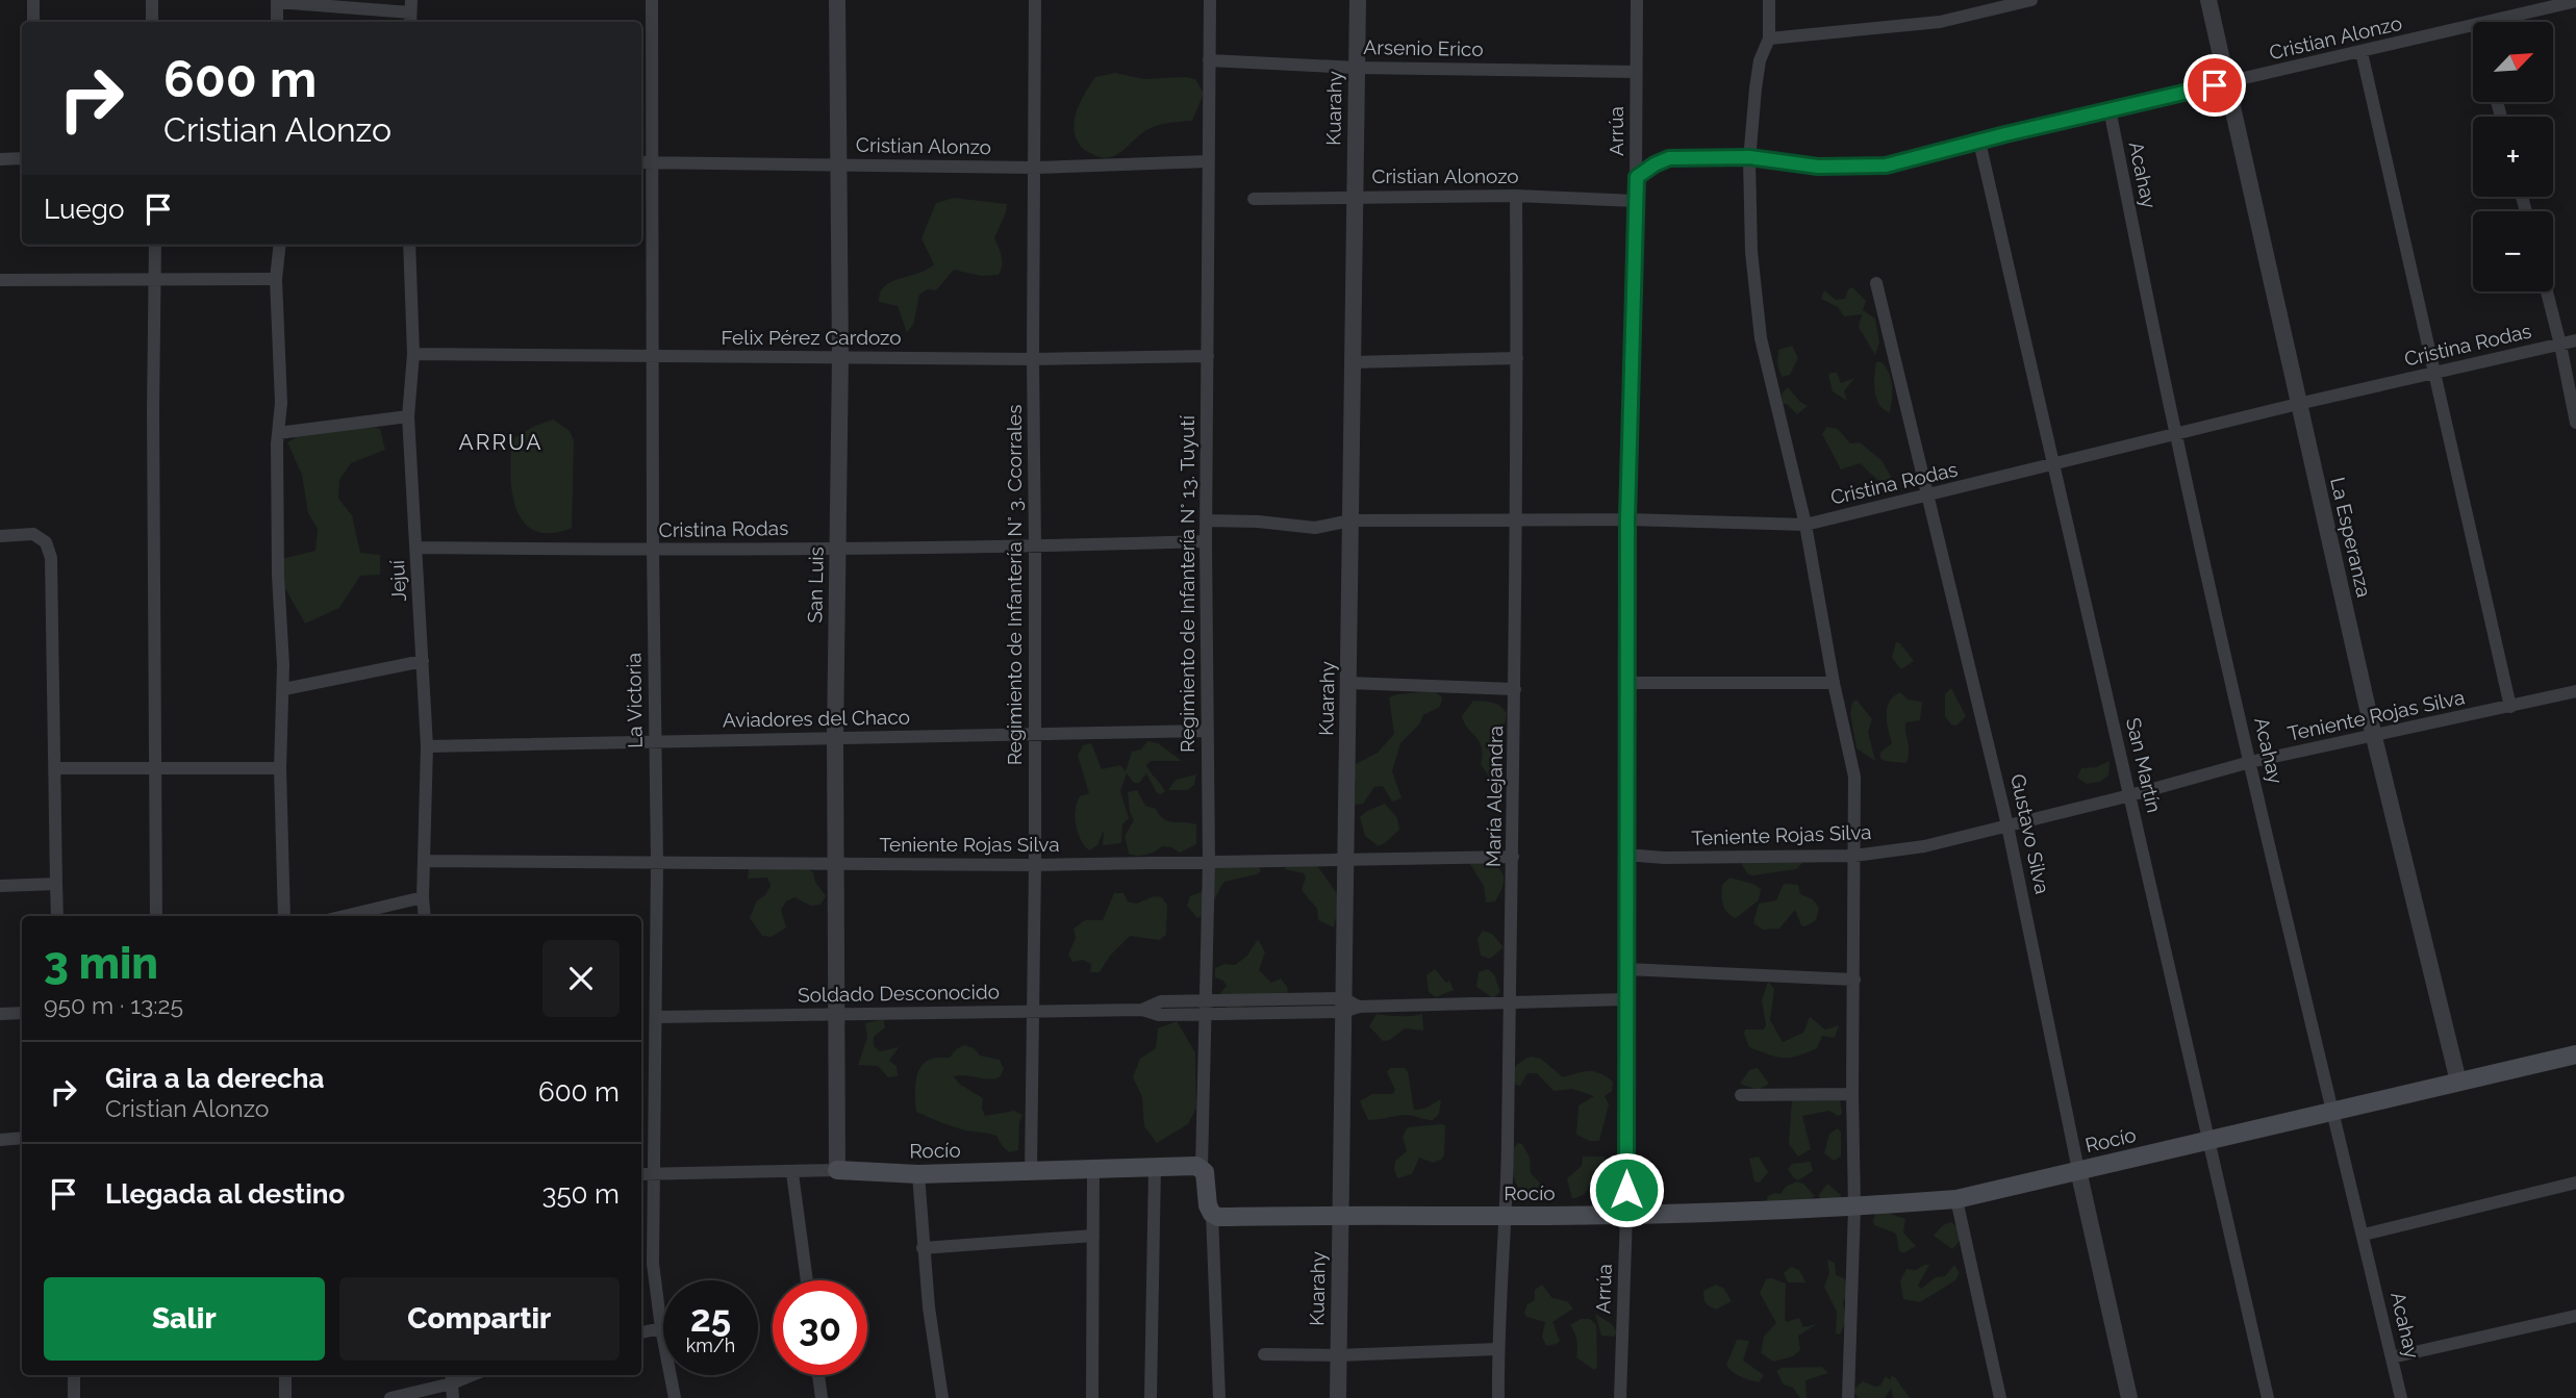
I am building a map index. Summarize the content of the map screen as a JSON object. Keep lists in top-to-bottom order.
{
  "streets": {
    "main road": ["Rocío"],
    "street": [
      "Cristian Alonzo",
      "Arsenio Erico",
      "Kuarahy",
      "Arrúa",
      "Acahay",
      "Cristian Alonozo",
      "Felix Pérez Cardozo",
      "Cristina Rodas",
      "La Esperanza",
      "Jejuí",
      "Regimiento de Infantería N° 13. Tuyutí",
      "San Luis",
      "Regimiento de Infantería N° 3. Ccorrales",
      "La Victoria",
      "Teniente Rojas Silva",
      "Aviadores del Chaco",
      "San Martín",
      "María Alejandra",
      "Gustavo Silva",
      "Soldado Desconocido"
    ]
  },
  "crossings": [
    ["Cristian Alonzo", "Arrúa"],
    ["Cristian Alonzo", "Acahay"],
    ["Cristian Alonzo", "La Esperanza"],
    ["Cristian Alonzo", "Regimiento de Infantería N° 13. Tuyutí"],
    ["Cristian Alonzo", "San Luis"],
    ["Cristian Alonzo", "Regimiento de Infantería N° 3. Ccorrales"],
    ["Cristian Alonzo", "La Victoria"],
    ["Cristian Alonzo", "San Martín"],
    ["Arsenio Erico", "Kuarahy"],
    ["Arsenio Erico", "Arrúa"],
    ["Arsenio Erico", "Regimiento de Infantería N° 13. Tuyutí"],
    ["Kuarahy", "Cristian Alonozo"],
    ["Kuarahy", "Cristina Rodas"],
    ["Kuarahy", "Teniente Rojas Silva"],
    ["Kuarahy", "Soldado Desconocido"],
    ["Kuarahy", "Rocío"],
    ["Arrúa", "Cristian Alonozo"],
    ["Arrúa", "Cristina Rodas"],
    ["Arrúa", "Teniente Rojas Silva"],
    ["Arrúa", "Soldado Desconocido"],
    ["Arrúa", "Rocío"],
    ["Acahay", "Cristina Rodas"],
    ["Acahay", "Teniente Rojas Silva"],
    ["Acahay", "Rocío"],
    ["Cristian Alonozo", "María Alejandra"],
    ["Felix Pérez Cardozo", "Jejuí"],
    ["Felix Pérez Cardozo", "Regimiento de Infantería N° 13. Tuyutí"],
    ["Felix Pérez Cardozo", "San Luis"],
    ["Felix Pérez Cardozo", "Regimiento de Infantería N° 3. Ccorrales"],
    ["Felix Pérez Cardozo", "La Victoria"],
    ["Cristina Rodas", "La Esperanza"],
    ["Cristina Rodas", "Jejuí"],
    ["Cristina Rodas", "Regimiento de Infantería N° 13. Tuyutí"],
    ["Cristina Rodas", "San Luis"],
    ["Cristina Rodas", "Regimiento de Infantería N° 3. Ccorrales"],
    ["Cristina Rodas", "La Victoria"],
    ["Cristina Rodas", "San Martín"],
    ["Cristina Rodas", "María Alejandra"],
    ["Cristina Rodas", "Gustavo Silva"],
    ["La Esperanza", "Teniente Rojas Silva"],
    ["La Esperanza", "Rocío"],
    ["Jejuí", "Teniente Rojas Silva"],
    ["Jejuí", "Aviadores del Chaco"],
    ["Regimiento de Infantería N° 13. Tuyutí", "Teniente Rojas Silva"],
    ["Regimiento de Infantería N° 13. Tuyutí", "Aviadores del Chaco"],
    ["Regimiento de Infantería N° 13. Tuyutí", "Soldado Desconocido"],
    ["Regimiento de Infantería N° 13. Tuyutí", "Rocío"],
    ["San Luis", "Teniente Rojas Silva"],
    ["San Luis", "Aviadores del Chaco"],
    ["San Luis", "Soldado Desconocido"],
    ["San Luis", "Rocío"],
    ["Regimiento de Infantería N° 3. Ccorrales", "Teniente Rojas Silva"],
    ["Regimiento de Infantería N° 3. Ccorrales", "Aviadores del Chaco"],
    ["Regimiento de Infantería N° 3. Ccorrales", "Soldado Desconocido"],
    ["Regimiento de Infantería N° 3. Ccorrales", "Rocío"],
    ["La Victoria", "Teniente Rojas Silva"],
    ["La Victoria", "Aviadores del Chaco"],
    ["La Victoria", "Soldado Desconocido"],
    ["La Victoria", "Rocío"],
    ["Teniente Rojas Silva", "San Martín"],
    ["Teniente Rojas Silva", "María Alejandra"],
    ["Teniente Rojas Silva", "Gustavo Silva"],
    ["San Martín", "Rocío"],
    ["María Alejandra", "Soldado Desconocido"],
    ["María Alejandra", "Rocío"],
    ["Gustavo Silva", "Rocío"]
  ],
  "districts": ["ARRUA"],
  "north": "top right",
  "page": {
    "map_buttons": ["+", "−"],
    "turn": ["600 m", "Cristian Alonzo"],
    "then": "Luego",
    "heading": ["3 min", "950 m · 13:25"],
    "list": [
      {
        "name": "Gira a la derecha",
        "note": "Cristian Alonzo",
        "value": "600 m"
      },
      {
        "name": "Llegada al destino",
        "value": "350 m"
      }
    ],
    "buttons": ["Salir", "Compartir"],
    "speed": "25 km/h",
    "limit": "30"
  }
}
